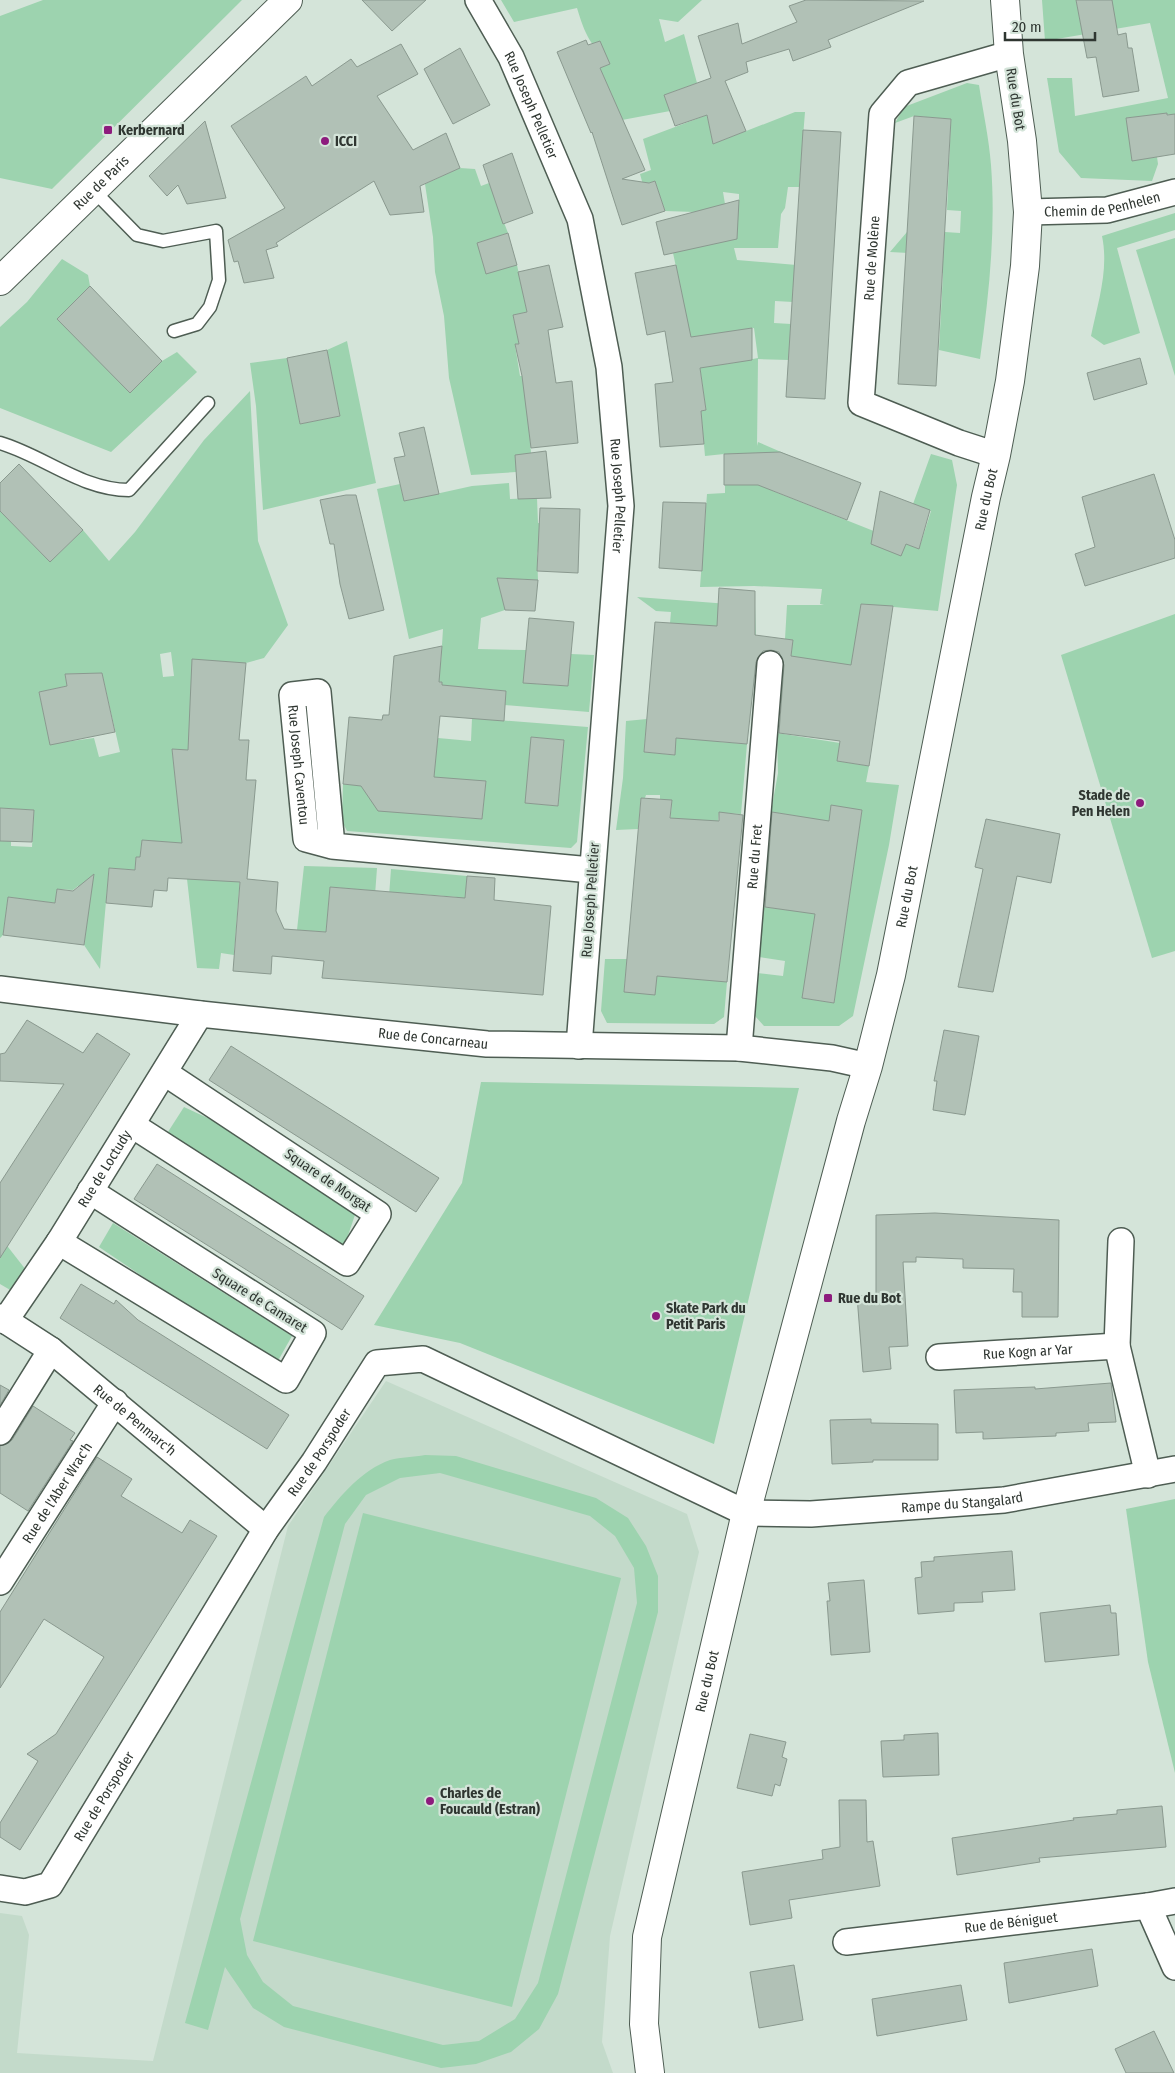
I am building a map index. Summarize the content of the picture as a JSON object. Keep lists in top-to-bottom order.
{
  "streets": {
    "street": [
      "Rue du Bot",
      "Rue Joseph Pelletier",
      "Rue de Paris",
      "Chemin de Penhelen",
      "Rue de Molène",
      "Rue Joseph Caventou",
      "Rue du Fret",
      "Rue de Concarneau",
      "Rue de Loctudy",
      "Square de Morgat",
      "Square de Camaret",
      "Rue Kogn ar Yar",
      "Rue de Penmarc'h",
      "Rue de Porspoder",
      "Rue de l'Aber Wrac'h",
      "Rampe du Stangalard",
      "Rue de Béniguet"
    ]
  },
  "crossings": [
    ["Rue du Bot", "Chemin de Penhelen"],
    ["Rue du Bot", "Rue de Molène"],
    ["Rue du Bot", "Rue de Concarneau"],
    ["Rue du Bot", "Rue de Porspoder"],
    ["Rue du Bot", "Rampe du Stangalard"],
    ["Rue Joseph Pelletier", "Rue Joseph Caventou"],
    ["Rue Joseph Pelletier", "Rue de Concarneau"],
    ["Rue du Fret", "Rue de Concarneau"],
    ["Rue de Concarneau", "Rue de Loctudy"],
    ["Rue de Loctudy", "Square de Morgat"],
    ["Rue de Loctudy", "Square de Camaret"],
    ["Rue de Loctudy", "Rue de Penmarc'h"],
    ["Rue de Penmarc'h", "Rue de Porspoder"],
    ["Rue de Penmarc'h", "Rue de l'Aber Wrac'h"],
    ["Rue de Porspoder", "Rampe du Stangalard"]
  ],
  "places": {
    "transit": ["Kerbernard", "Rue du Bot"],
    "other": [
      "ICCI",
      "Stade de Pen Helen",
      "Skate Park du Petit Paris",
      "Charles de Foucauld (Estran)"
    ]
  },
  "scale_bar": "20 m"
}
